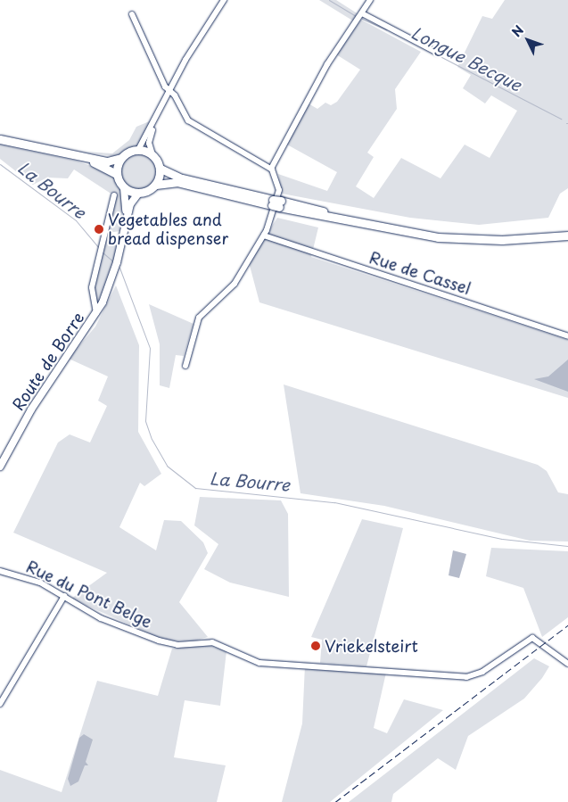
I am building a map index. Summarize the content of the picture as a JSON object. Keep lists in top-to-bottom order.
{
  "streets": {
    "main road": ["Route de Borre"],
    "street": ["Rue de Cassel", "Rue du Pont Belge"]
  },
  "water": ["Longue Becque", "La Bourre"],
  "places": ["Vegetables and bread dispenser", "Vriekelsteirt"],
  "north": "top left"
}
